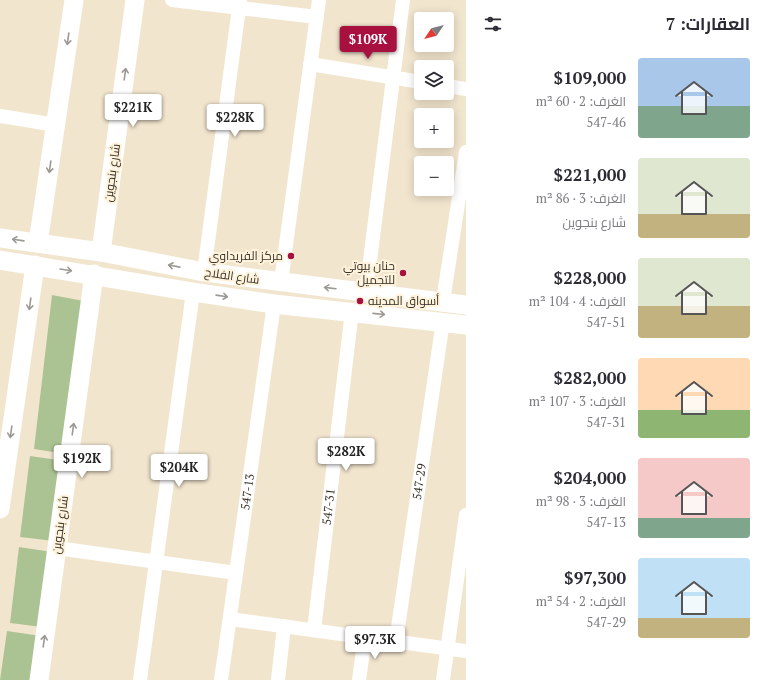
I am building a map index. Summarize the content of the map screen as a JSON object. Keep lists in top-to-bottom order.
{
  "streets": {
    "street": [
      "شارع بنجوين",
      "شارع الفلاح",
      "547-29",
      "547-13",
      "547-31"
    ]
  },
  "crossings": [
    ["شارع بنجوين", "شارع الفلاح"],
    ["شارع الفلاح", "547-29"],
    ["شارع الفلاح", "547-13"],
    ["شارع الفلاح", "547-31"]
  ],
  "places": ["مركز الفريداوي", "حنان بيوتي للتجميل", "أسواق المدينه"],
  "north": "bottom left",
  "page": {
    "heading": "العقارات: 7",
    "map_buttons": ["+", "−"],
    "price": [
      "$109K",
      "$221K",
      "$228K",
      "$282K",
      "$192K",
      "$204K",
      "$97.3K"
    ],
    "list": [
      {
        "name": "$109,000",
        "note": "الغرف: 2 · 60 m² · 547-46"
      },
      {
        "name": "$221,000",
        "note": "الغرف: 3 · 86 m² · شارع بنجوين"
      },
      {
        "name": "$228,000",
        "note": "الغرف: 4 · 104 m² · 547-51"
      },
      {
        "name": "$282,000",
        "note": "الغرف: 3 · 107 m² · 547-31"
      },
      {
        "name": "$204,000",
        "note": "الغرف: 3 · 98 m² · 547-13"
      },
      {
        "name": "$97,300",
        "note": "الغرف: 2 · 54 m² · 547-29"
      }
    ]
  }
}
